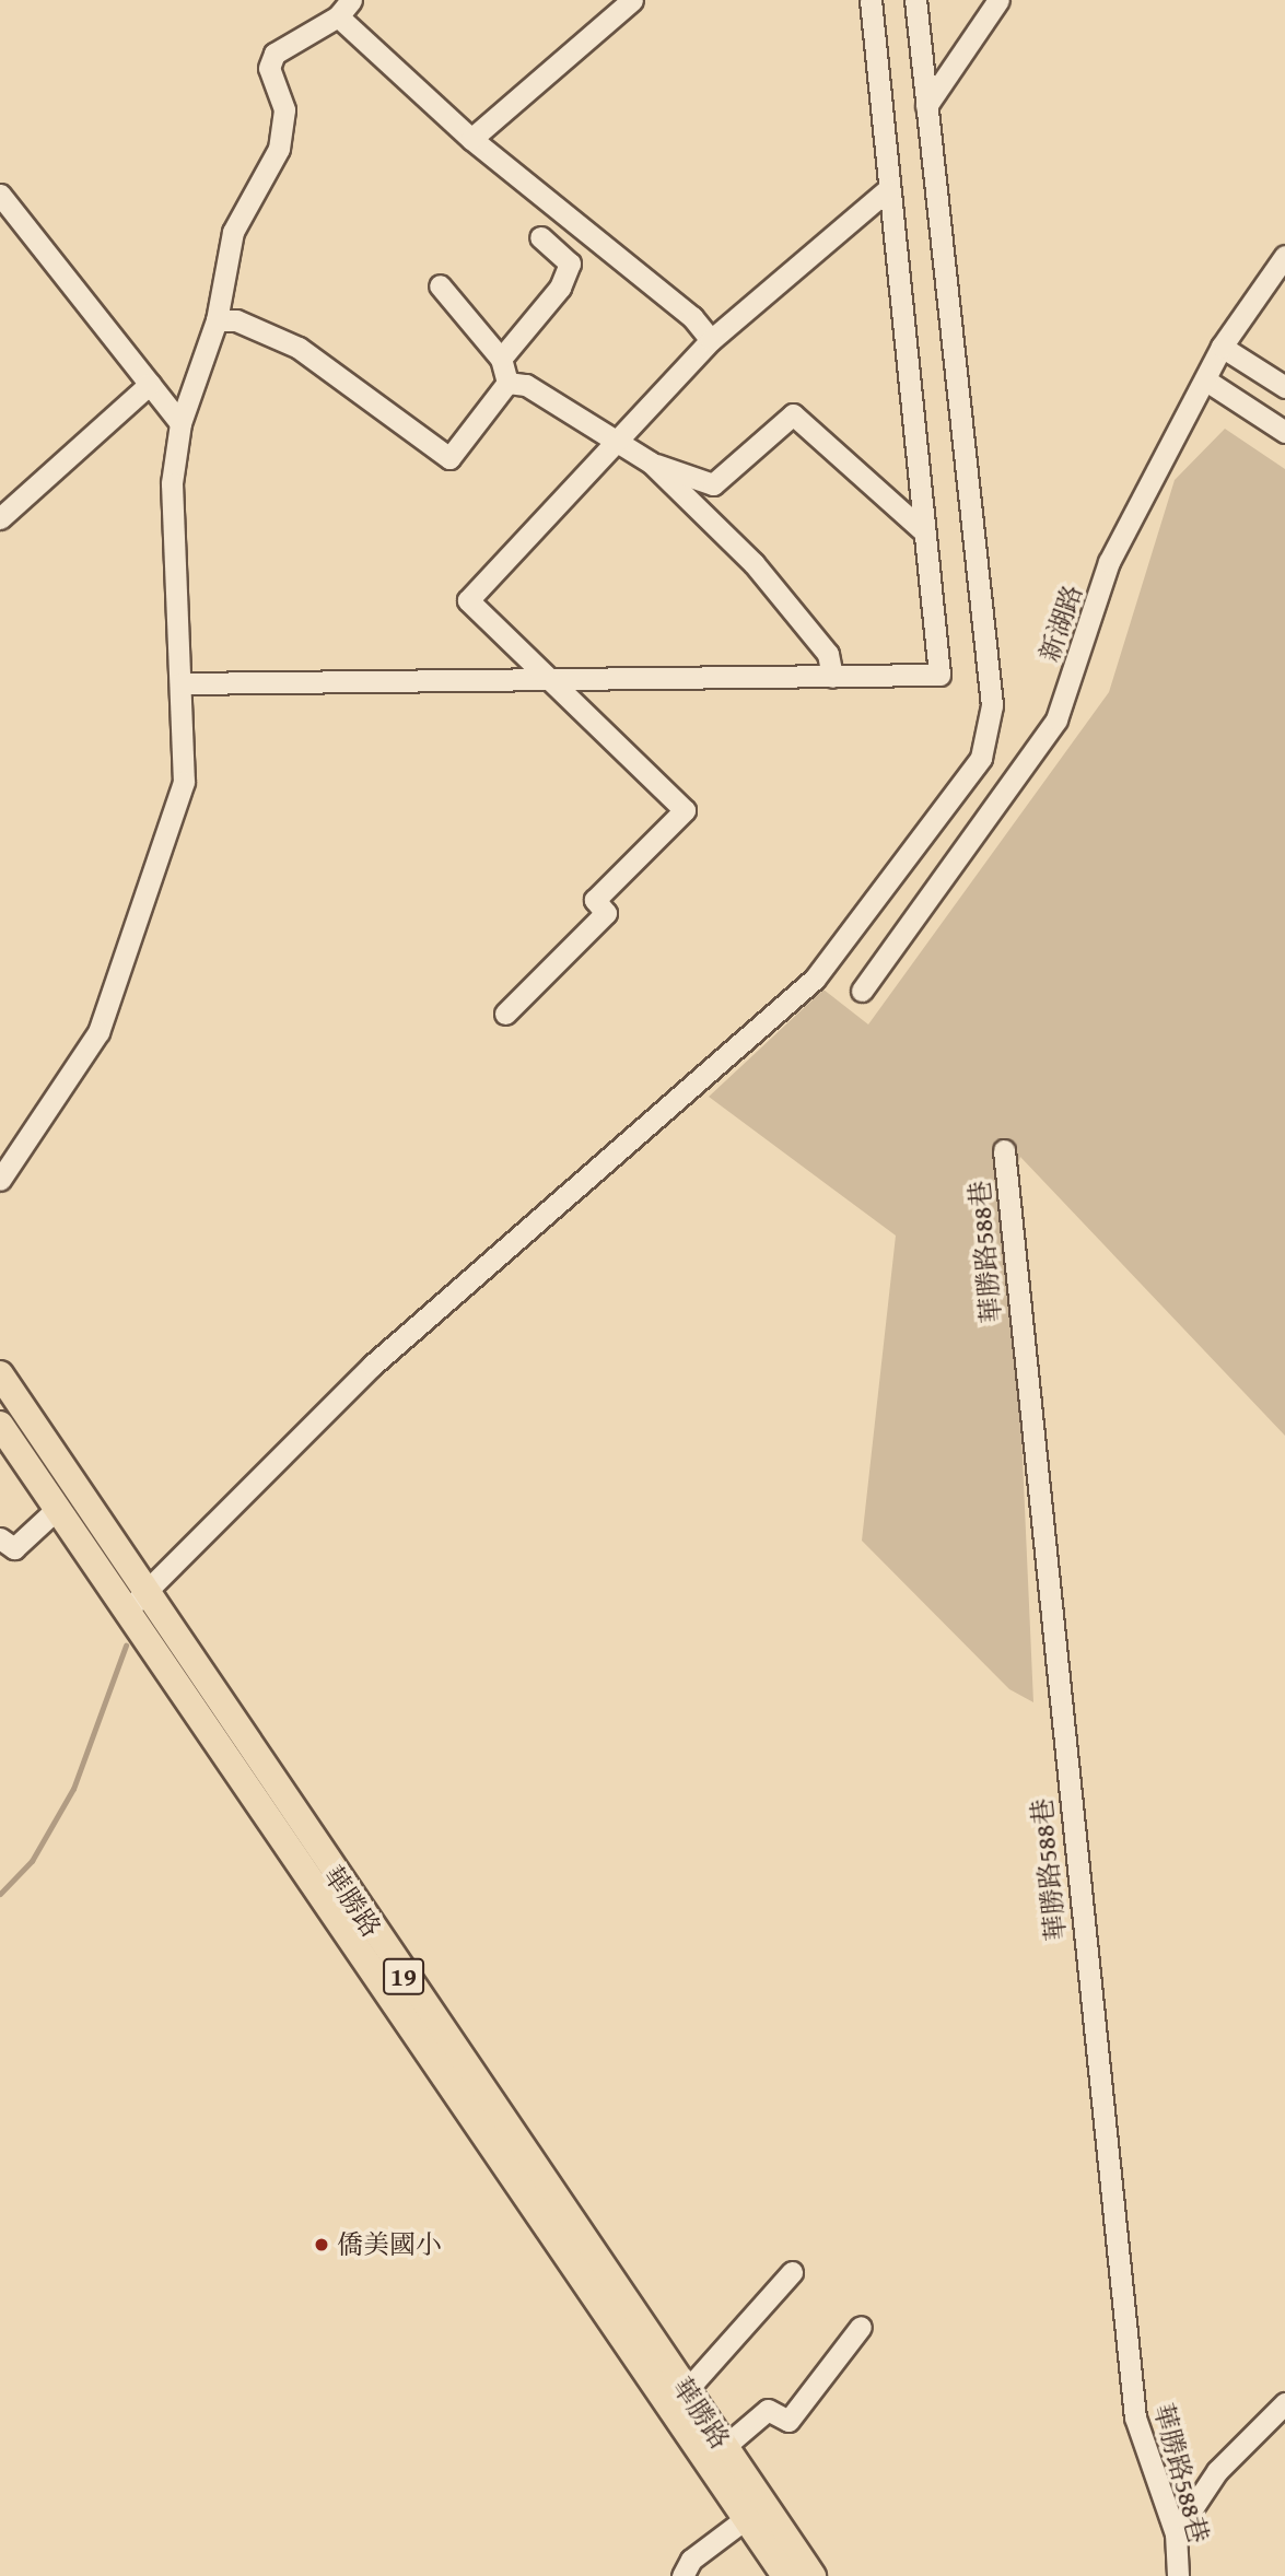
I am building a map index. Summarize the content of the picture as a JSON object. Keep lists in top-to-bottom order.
{
  "streets": {
    "main road": ["華勝路", "19"],
    "street": ["新湖路", "華勝路588巷"]
  },
  "places": ["僑美國小"]
}
